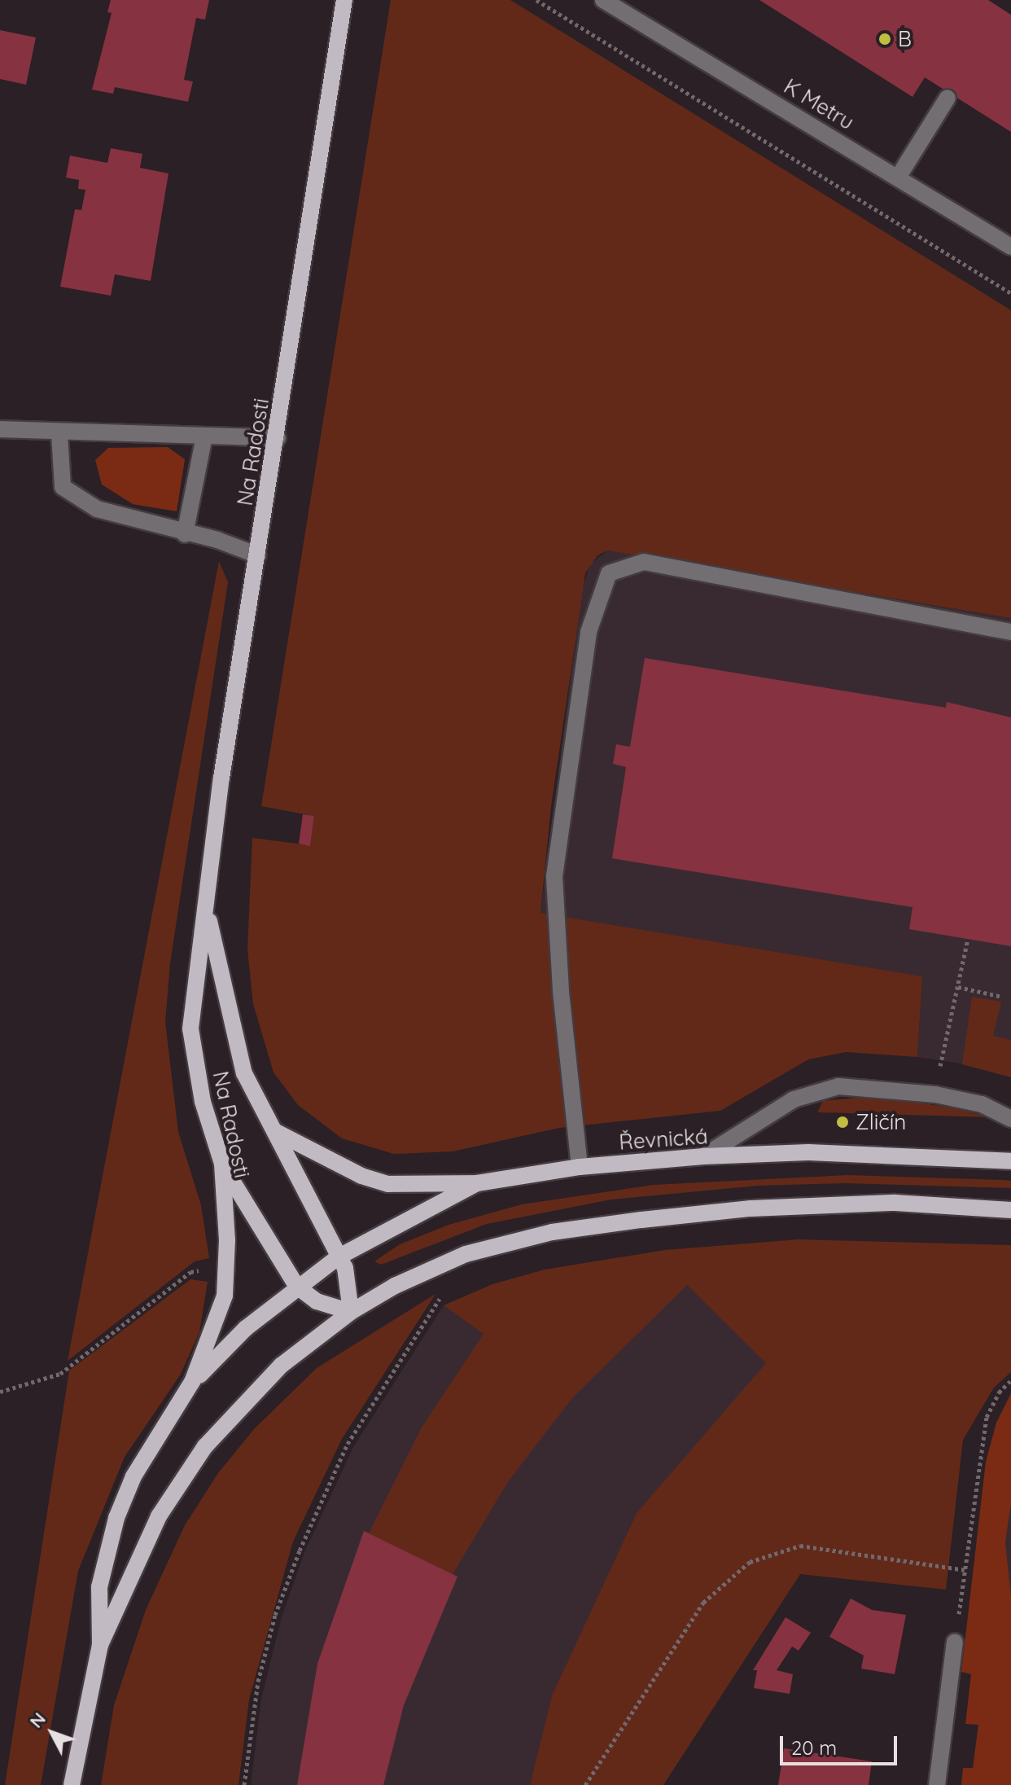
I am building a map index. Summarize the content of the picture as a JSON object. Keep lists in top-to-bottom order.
{
  "streets": {
    "main road": ["Na Radosti", "Řevnická"],
    "street": ["K Metru"]
  },
  "crossings": [
    ["Na Radosti", "Řevnická"]
  ],
  "places": ["B", "Zličín"],
  "scale_bar": "20 m",
  "north": "top left"
}
